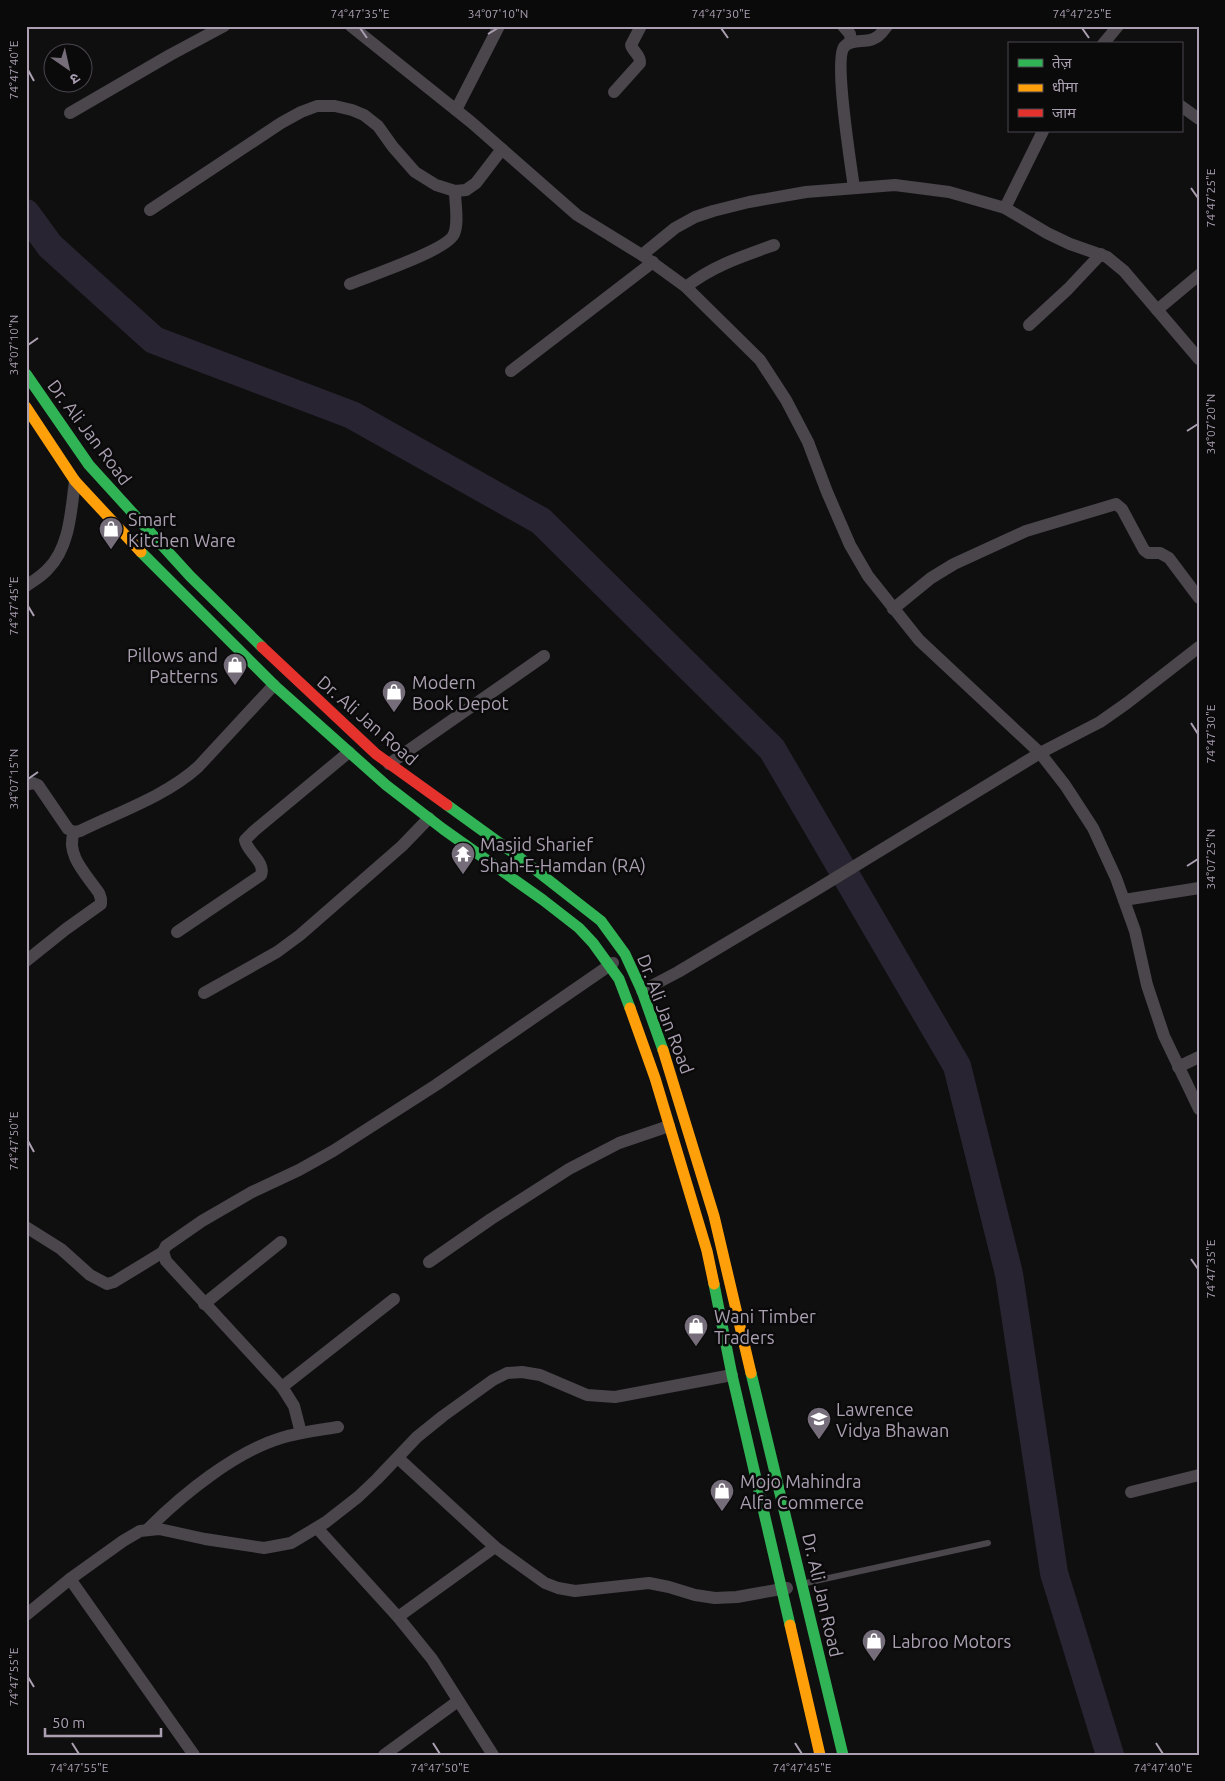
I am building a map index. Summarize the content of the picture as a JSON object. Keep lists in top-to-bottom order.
{
  "streets": {
    "main road": ["Dr. Ali Jan Road"]
  },
  "places": {
    "shop": [
      "Smart Kitchen Ware",
      "Pillows and Patterns",
      "Modern Book Depot",
      "Wani Timber Traders",
      "Mojo Mahindra Alfa Commerce",
      "Labroo Motors"
    ],
    "temple": ["Masjid Sharief Shah-E-Hamdan (RA)"],
    "school or university": ["Lawrence Vidya Bhawan"]
  },
  "legend": ["तेज़", "धीमा", "जाम"],
  "scale_bar": "50 m",
  "north": "bottom right",
  "coordinates": [
    "74°47'35\"E",
    "34°07'10\"N",
    "74°47'30\"E",
    "74°47'25\"E",
    "74°47'40\"E",
    "34°07'20\"N",
    "74°47'45\"E",
    "34°07'15\"N",
    "34°07'25\"N",
    "74°47'50\"E",
    "74°47'55\"E"
  ]
}
